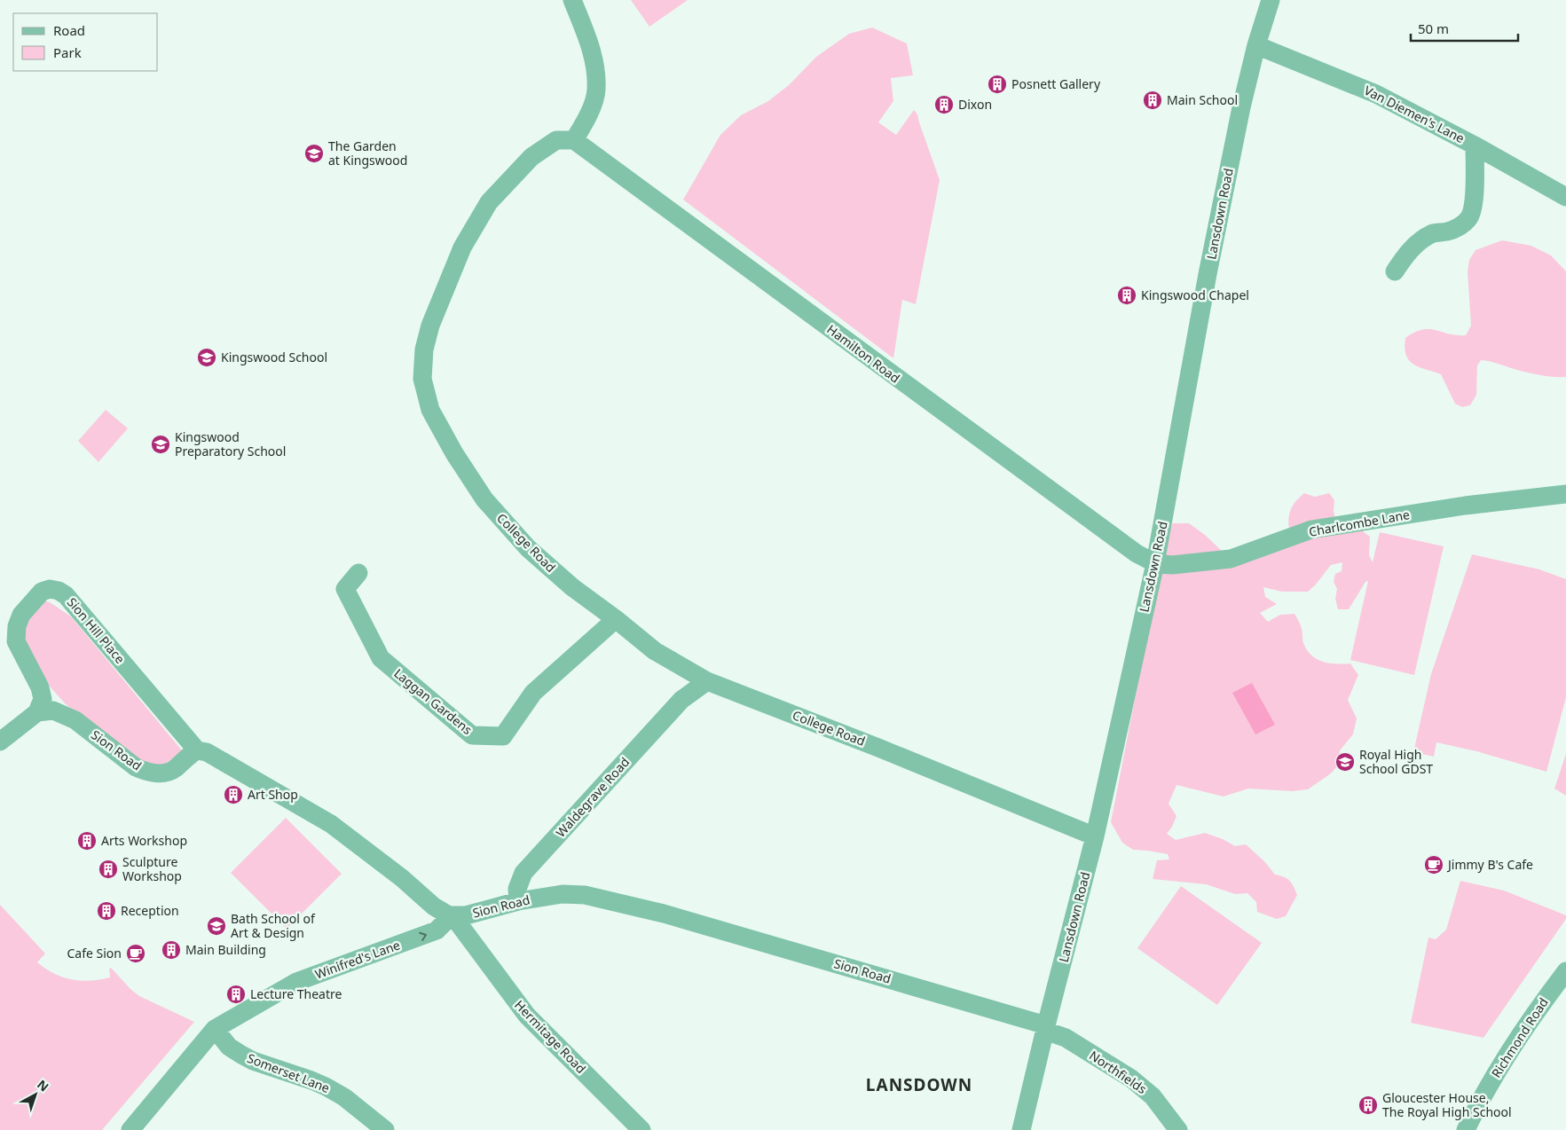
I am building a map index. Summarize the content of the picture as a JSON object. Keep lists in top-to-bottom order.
{
  "streets": {
    "street": [
      "Van Diemen's Lane",
      "Lansdown Road",
      "Hamilton Road",
      "Charlcombe Lane",
      "College Road",
      "Sion Hill Place",
      "Laggan Gardens",
      "Sion Road",
      "Waldegrave Road",
      "Winifred's Lane",
      "Hermitage Road",
      "Richmond Road",
      "Northfields",
      "Somerset Lane"
    ]
  },
  "crossings": [
    ["Van Diemen's Lane", "Lansdown Road"],
    ["Lansdown Road", "Hamilton Road"],
    ["Lansdown Road", "Charlcombe Lane"],
    ["Lansdown Road", "College Road"],
    ["Lansdown Road", "Sion Road"],
    ["Lansdown Road", "Northfields"],
    ["Hamilton Road", "Charlcombe Lane"],
    ["Hamilton Road", "College Road"],
    ["College Road", "Laggan Gardens"],
    ["College Road", "Waldegrave Road"],
    ["Sion Hill Place", "Sion Road"],
    ["Sion Road", "Waldegrave Road"],
    ["Sion Road", "Winifred's Lane"],
    ["Sion Road", "Hermitage Road"],
    ["Sion Road", "Northfields"],
    ["Winifred's Lane", "Hermitage Road"],
    ["Winifred's Lane", "Somerset Lane"]
  ],
  "one_way": ["Winifred's Lane"],
  "districts": ["LANSDOWN"],
  "places": {
    "building": [
      "Posnett Gallery",
      "Main School",
      "Dixon",
      "Kingswood Chapel",
      "Art Shop",
      "Arts Workshop",
      "Sculpture Workshop",
      "Reception",
      "Main Building",
      "Lecture Theatre",
      "Gloucester House, The Royal High School"
    ],
    "school or university": [
      "The Garden at Kingswood",
      "Kingswood School",
      "Kingswood Preparatory School",
      "Royal High School GDST",
      "Bath School of Art & Design"
    ],
    "cafe": ["Jimmy B's Cafe", "Cafe Sion"]
  },
  "legend": ["Road", "Park"],
  "scale_bar": "50 m",
  "north": "top right"
}
